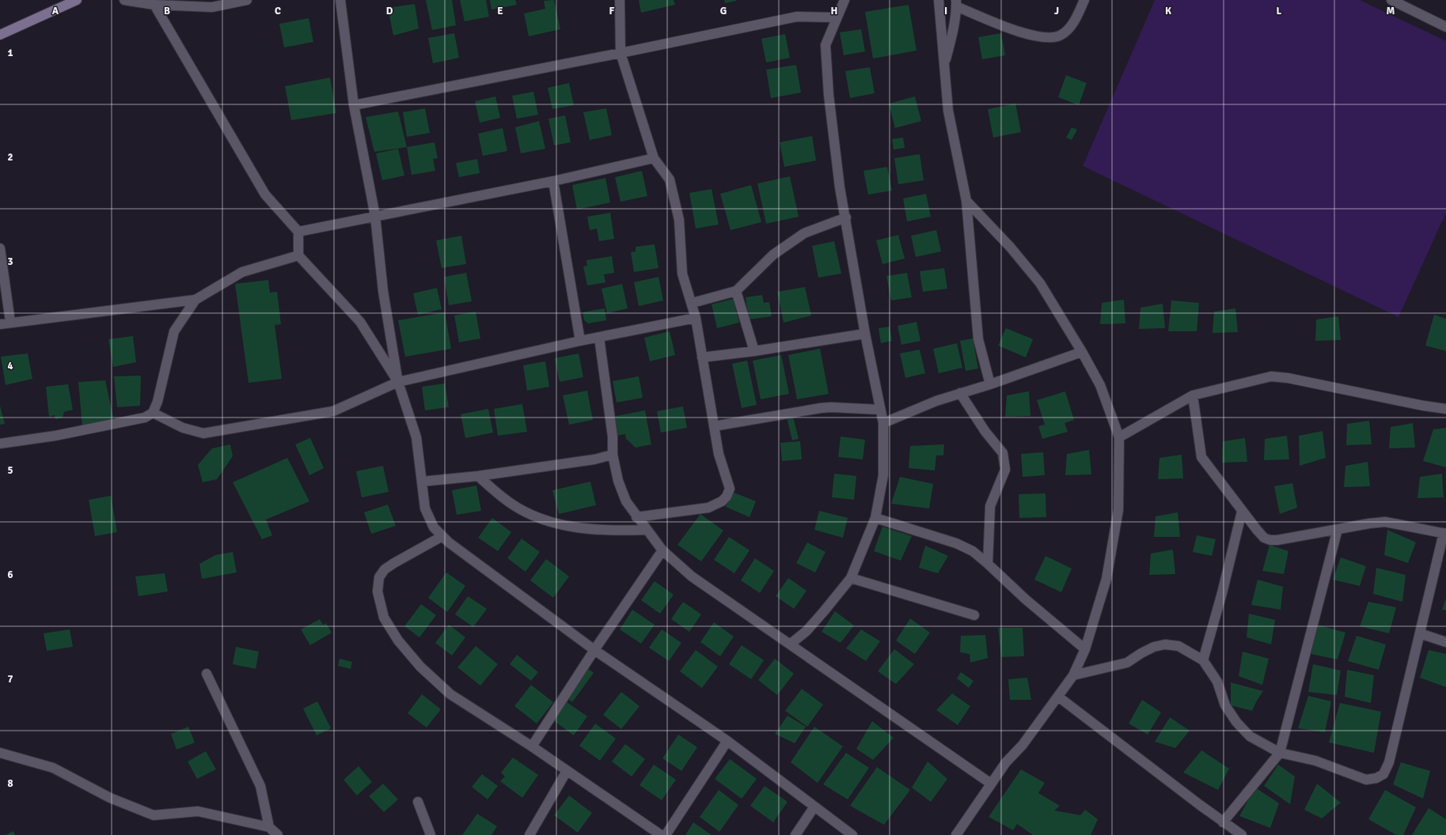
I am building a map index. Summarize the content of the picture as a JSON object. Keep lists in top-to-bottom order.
{
  "grid": {
    "columns": [
      "A",
      "B",
      "C",
      "D",
      "E",
      "F",
      "G",
      "H",
      "I",
      "J",
      "K",
      "L",
      "M"
    ],
    "rows": [
      "1",
      "2",
      "3",
      "4",
      "5",
      "6",
      "7",
      "8"
    ]
  }
}
